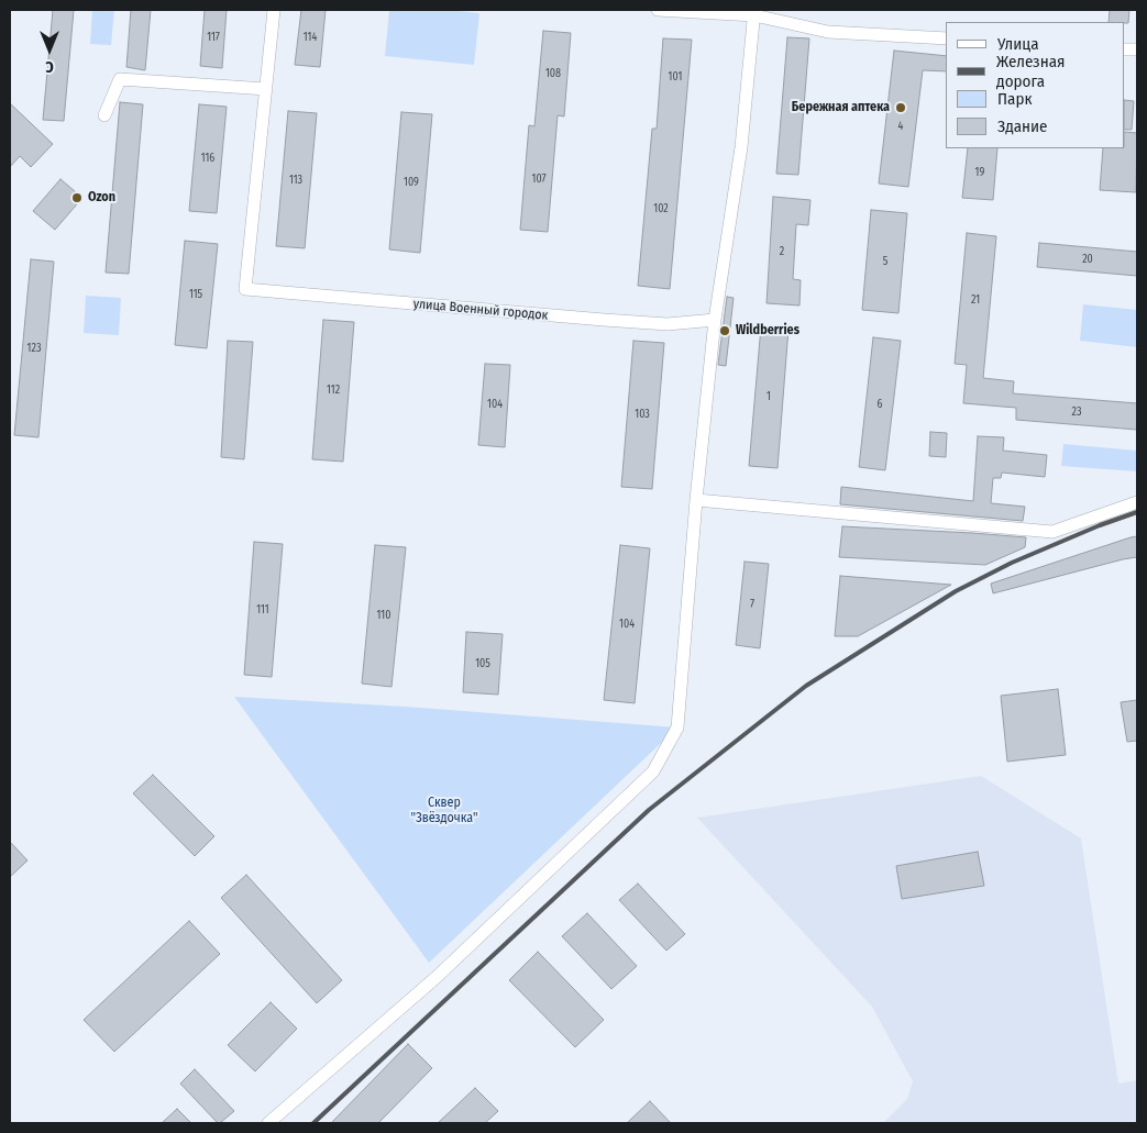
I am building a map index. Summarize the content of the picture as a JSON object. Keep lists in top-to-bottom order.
{
  "streets": {
    "street": ["улица Военный городок"]
  },
  "parks": ["Сквер \"Звёздочка\""],
  "places": ["Бережная аптека", "Ozon", "Wildberries"],
  "house_numbers": [
    "117",
    "114",
    "108",
    "101",
    "4",
    "116",
    "19",
    "107",
    "113",
    "109",
    "102",
    "2",
    "20",
    "5",
    "115",
    "21",
    "123",
    "112",
    "1",
    "104",
    "6",
    "23",
    "103",
    "7",
    "111",
    "110",
    "104",
    "105"
  ],
  "legend": [
    "Улица",
    "Железная дорога",
    "Парк",
    "Здание"
  ],
  "north": "bottom"
}
